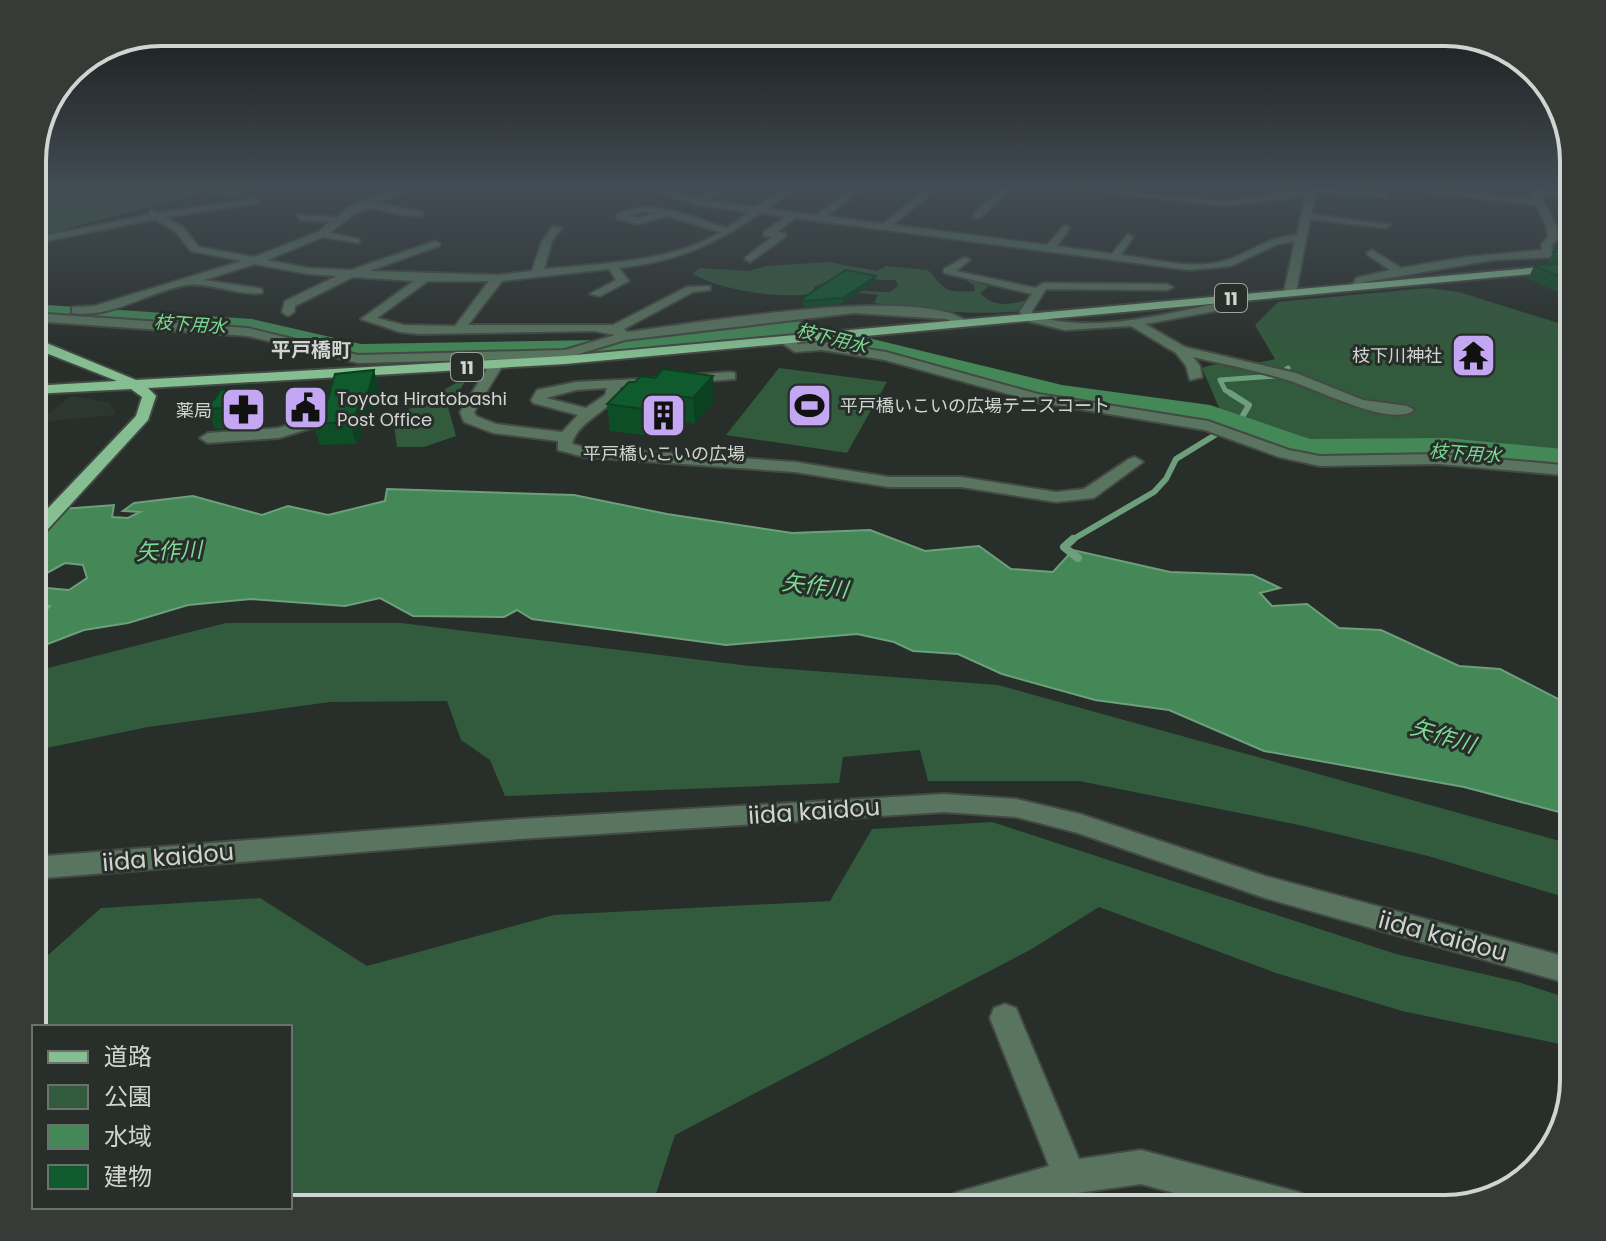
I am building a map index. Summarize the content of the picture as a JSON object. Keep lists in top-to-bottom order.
{
  "streets": {
    "main road": ["11"],
    "street": ["iida kaidou"]
  },
  "districts": ["平戸橋町"],
  "water": ["枝下用水", "矢作川"],
  "places": {
    "temple": ["枝下川神社"],
    "sports": ["平戸橋いこいの広場テニスコート"],
    "public building": ["Toyota Hiratobashi Post Office"],
    "pharmacy": ["薬局"],
    "building": ["平戸橋いこいの広場"]
  },
  "legend": [
    "道路",
    "公園",
    "水域",
    "建物"
  ]
}
